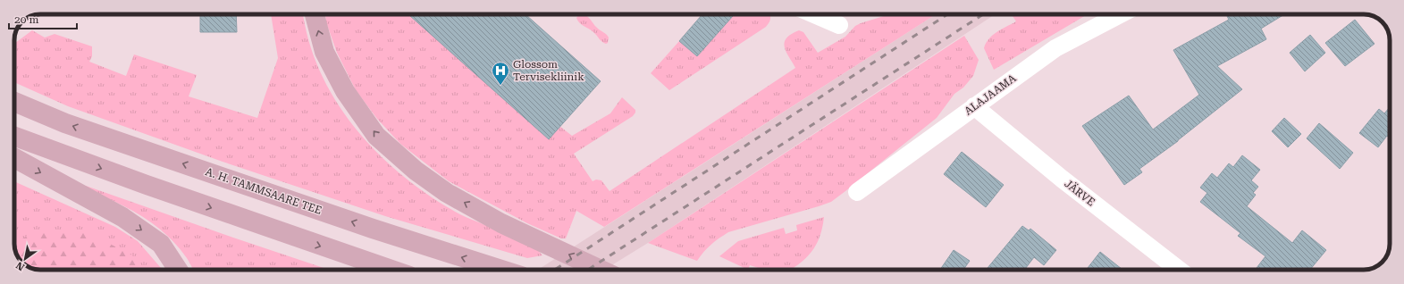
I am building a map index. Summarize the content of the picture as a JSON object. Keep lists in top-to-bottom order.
{
  "streets": {
    "main road": ["A. H. TAMMSAARE TEE"],
    "street": ["ALAJAAMA", "JÄRVE"]
  },
  "crossings": [
    ["ALAJAAMA", "JÄRVE"]
  ],
  "places": {
    "hospital": ["Glossom Tervisekliinik"]
  },
  "scale_bar": "20 m",
  "north": "bottom left"
}
